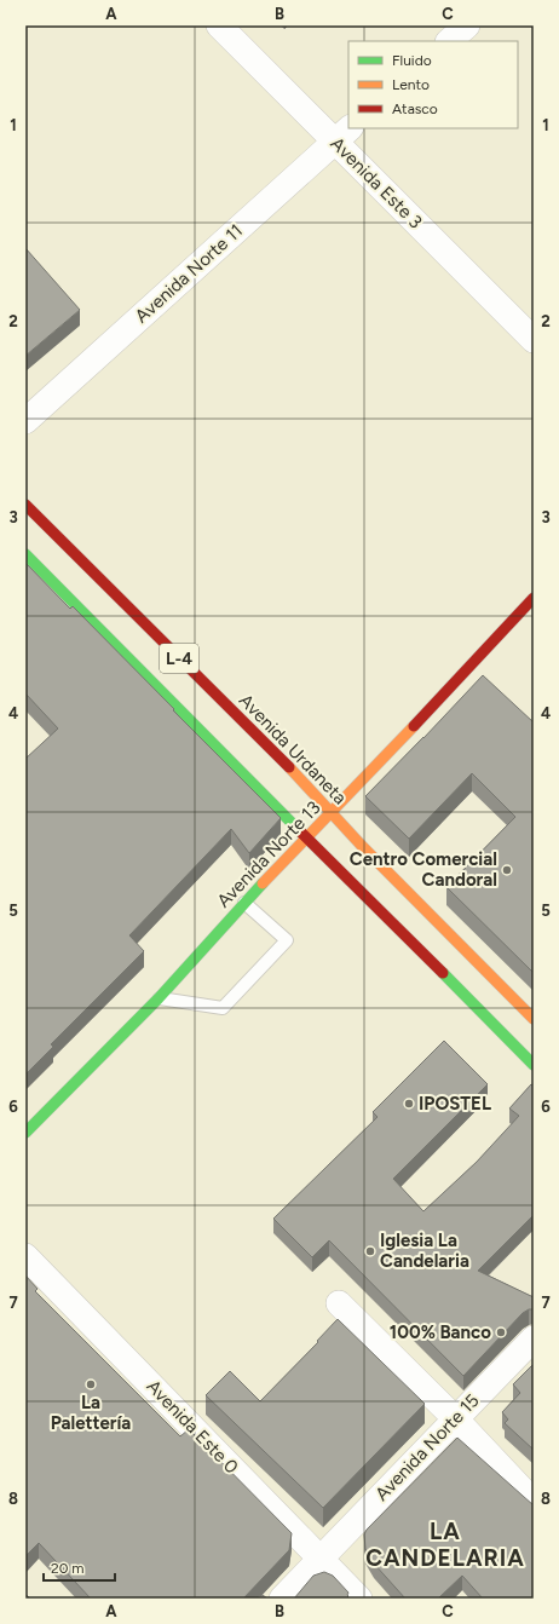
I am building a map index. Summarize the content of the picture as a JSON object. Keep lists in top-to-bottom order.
{
  "streets": {
    "main road": ["L-4", "Avenida Urdaneta", "Avenida Norte 13"],
    "street": [
      "Avenida Este 3",
      "Avenida Norte 11",
      "Avenida Este 0",
      "Avenida Norte 15"
    ]
  },
  "crossings": [
    ["Avenida Este 3", "Avenida Norte 11"],
    ["L-4", "Avenida Norte 13"],
    ["Avenida Urdaneta", "Avenida Norte 13"],
    ["Avenida Este 0", "Avenida Norte 15"]
  ],
  "districts": ["LA CANDELARIA"],
  "places": [
    "Centro Comercial Candoral",
    "IPOSTEL",
    "Iglesia La Candelaria",
    "100% Banco",
    "La Palettería"
  ],
  "legend": ["Fluido", "Lento", "Atasco"],
  "scale_bar": "20 m",
  "grid": {
    "columns": ["A", "B", "C"],
    "rows": [
      "1",
      "2",
      "3",
      "4",
      "5",
      "6",
      "7",
      "8"
    ]
  }
}
